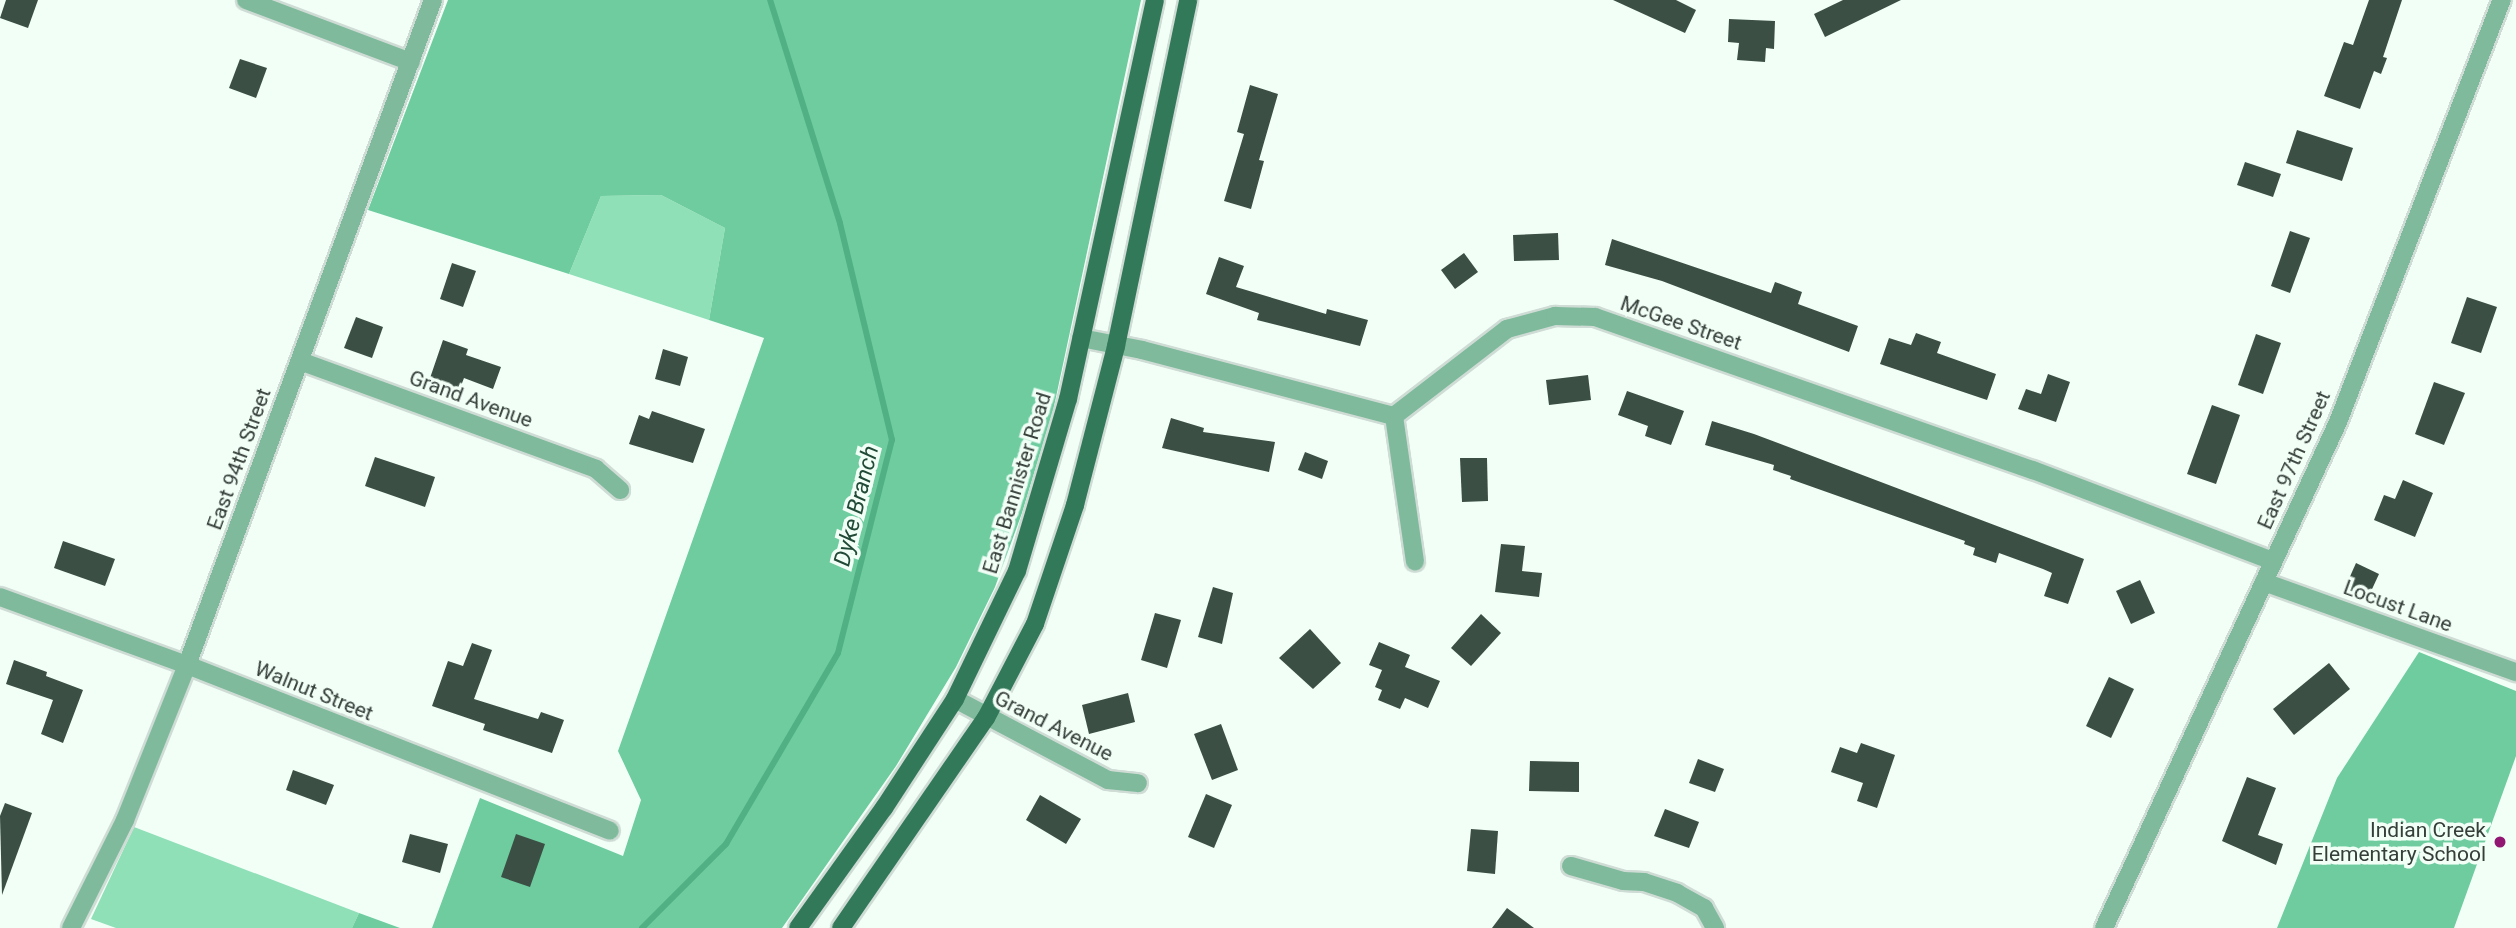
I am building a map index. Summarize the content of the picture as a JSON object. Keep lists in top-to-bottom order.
{
  "streets": {
    "main road": ["East Bannister Road"],
    "street": [
      "McGee Street",
      "Grand Avenue",
      "East 94th Street",
      "East 97th Street",
      "Locust Lane",
      "Walnut Street"
    ]
  },
  "crossings": [
    ["McGee Street", "East 97th Street"],
    ["Grand Avenue", "East 94th Street"],
    ["Grand Avenue", "East Bannister Road"],
    ["East 94th Street", "Walnut Street"],
    ["East 97th Street", "Locust Lane"]
  ],
  "water": ["Dyke Branch"],
  "places": ["Indian Creek Elementary School"]
}
